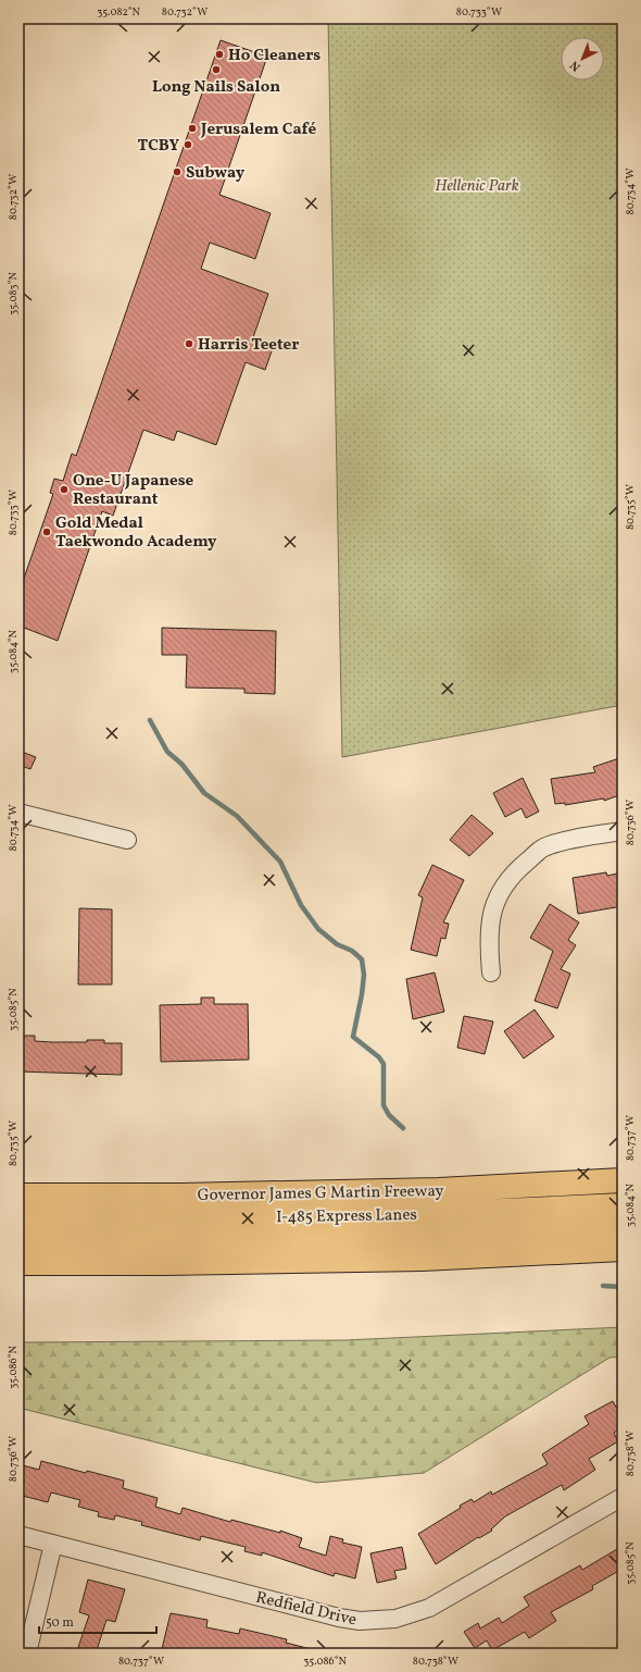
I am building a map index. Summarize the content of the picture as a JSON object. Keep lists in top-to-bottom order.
{
  "streets": {
    "highway": ["Governor James G Martin Freeway", "I-485 Express Lanes"],
    "street": ["Redfield Drive"]
  },
  "parks": ["Hellenic Park"],
  "places": [
    "Ho Cleaners",
    "Long Nails Salon",
    "Jerusalem Café",
    "TCBY",
    "Subway",
    "Harris Teeter",
    "One‐U Japanese Restaurant",
    "Gold Medal Taekwondo Academy"
  ],
  "scale_bar": "50 m",
  "north": "bottom left",
  "coordinates": [
    "35.082°N",
    "80.732°W",
    "80.733°W",
    "80.734°W",
    "35.083°N",
    "80.735°W",
    "35.084°N",
    "80.736°W",
    "35.085°N",
    "80.737°W",
    "35.086°N",
    "80.738°W"
  ]
}
